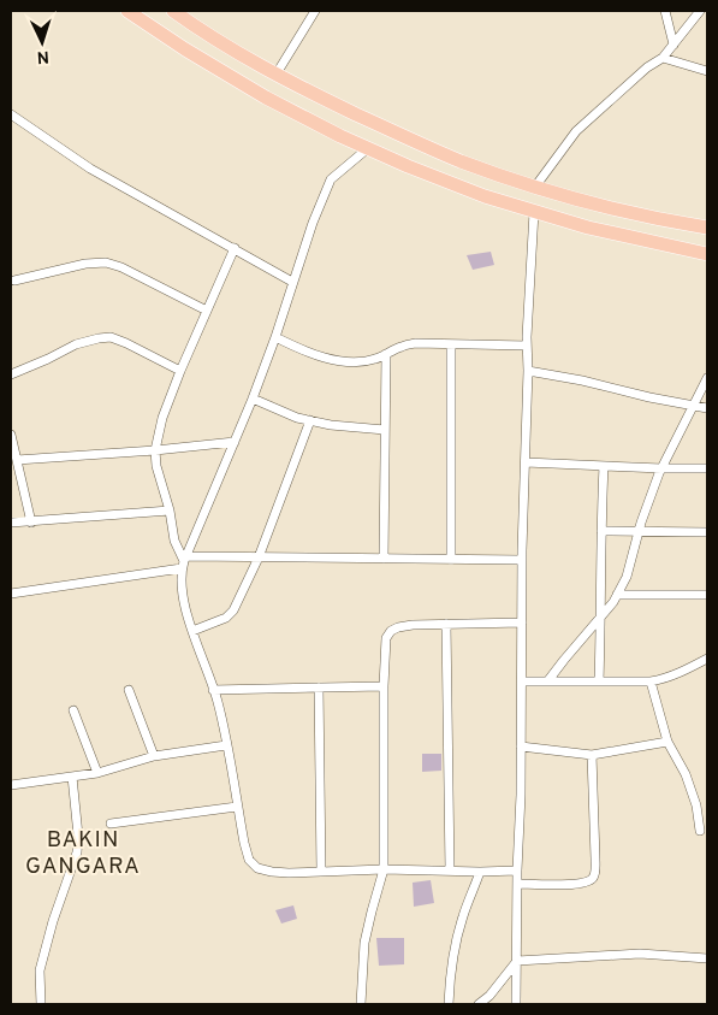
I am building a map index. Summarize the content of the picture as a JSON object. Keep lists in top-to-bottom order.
{
  "districts": ["BAKIN GANGARA"],
  "north": "bottom"
}
